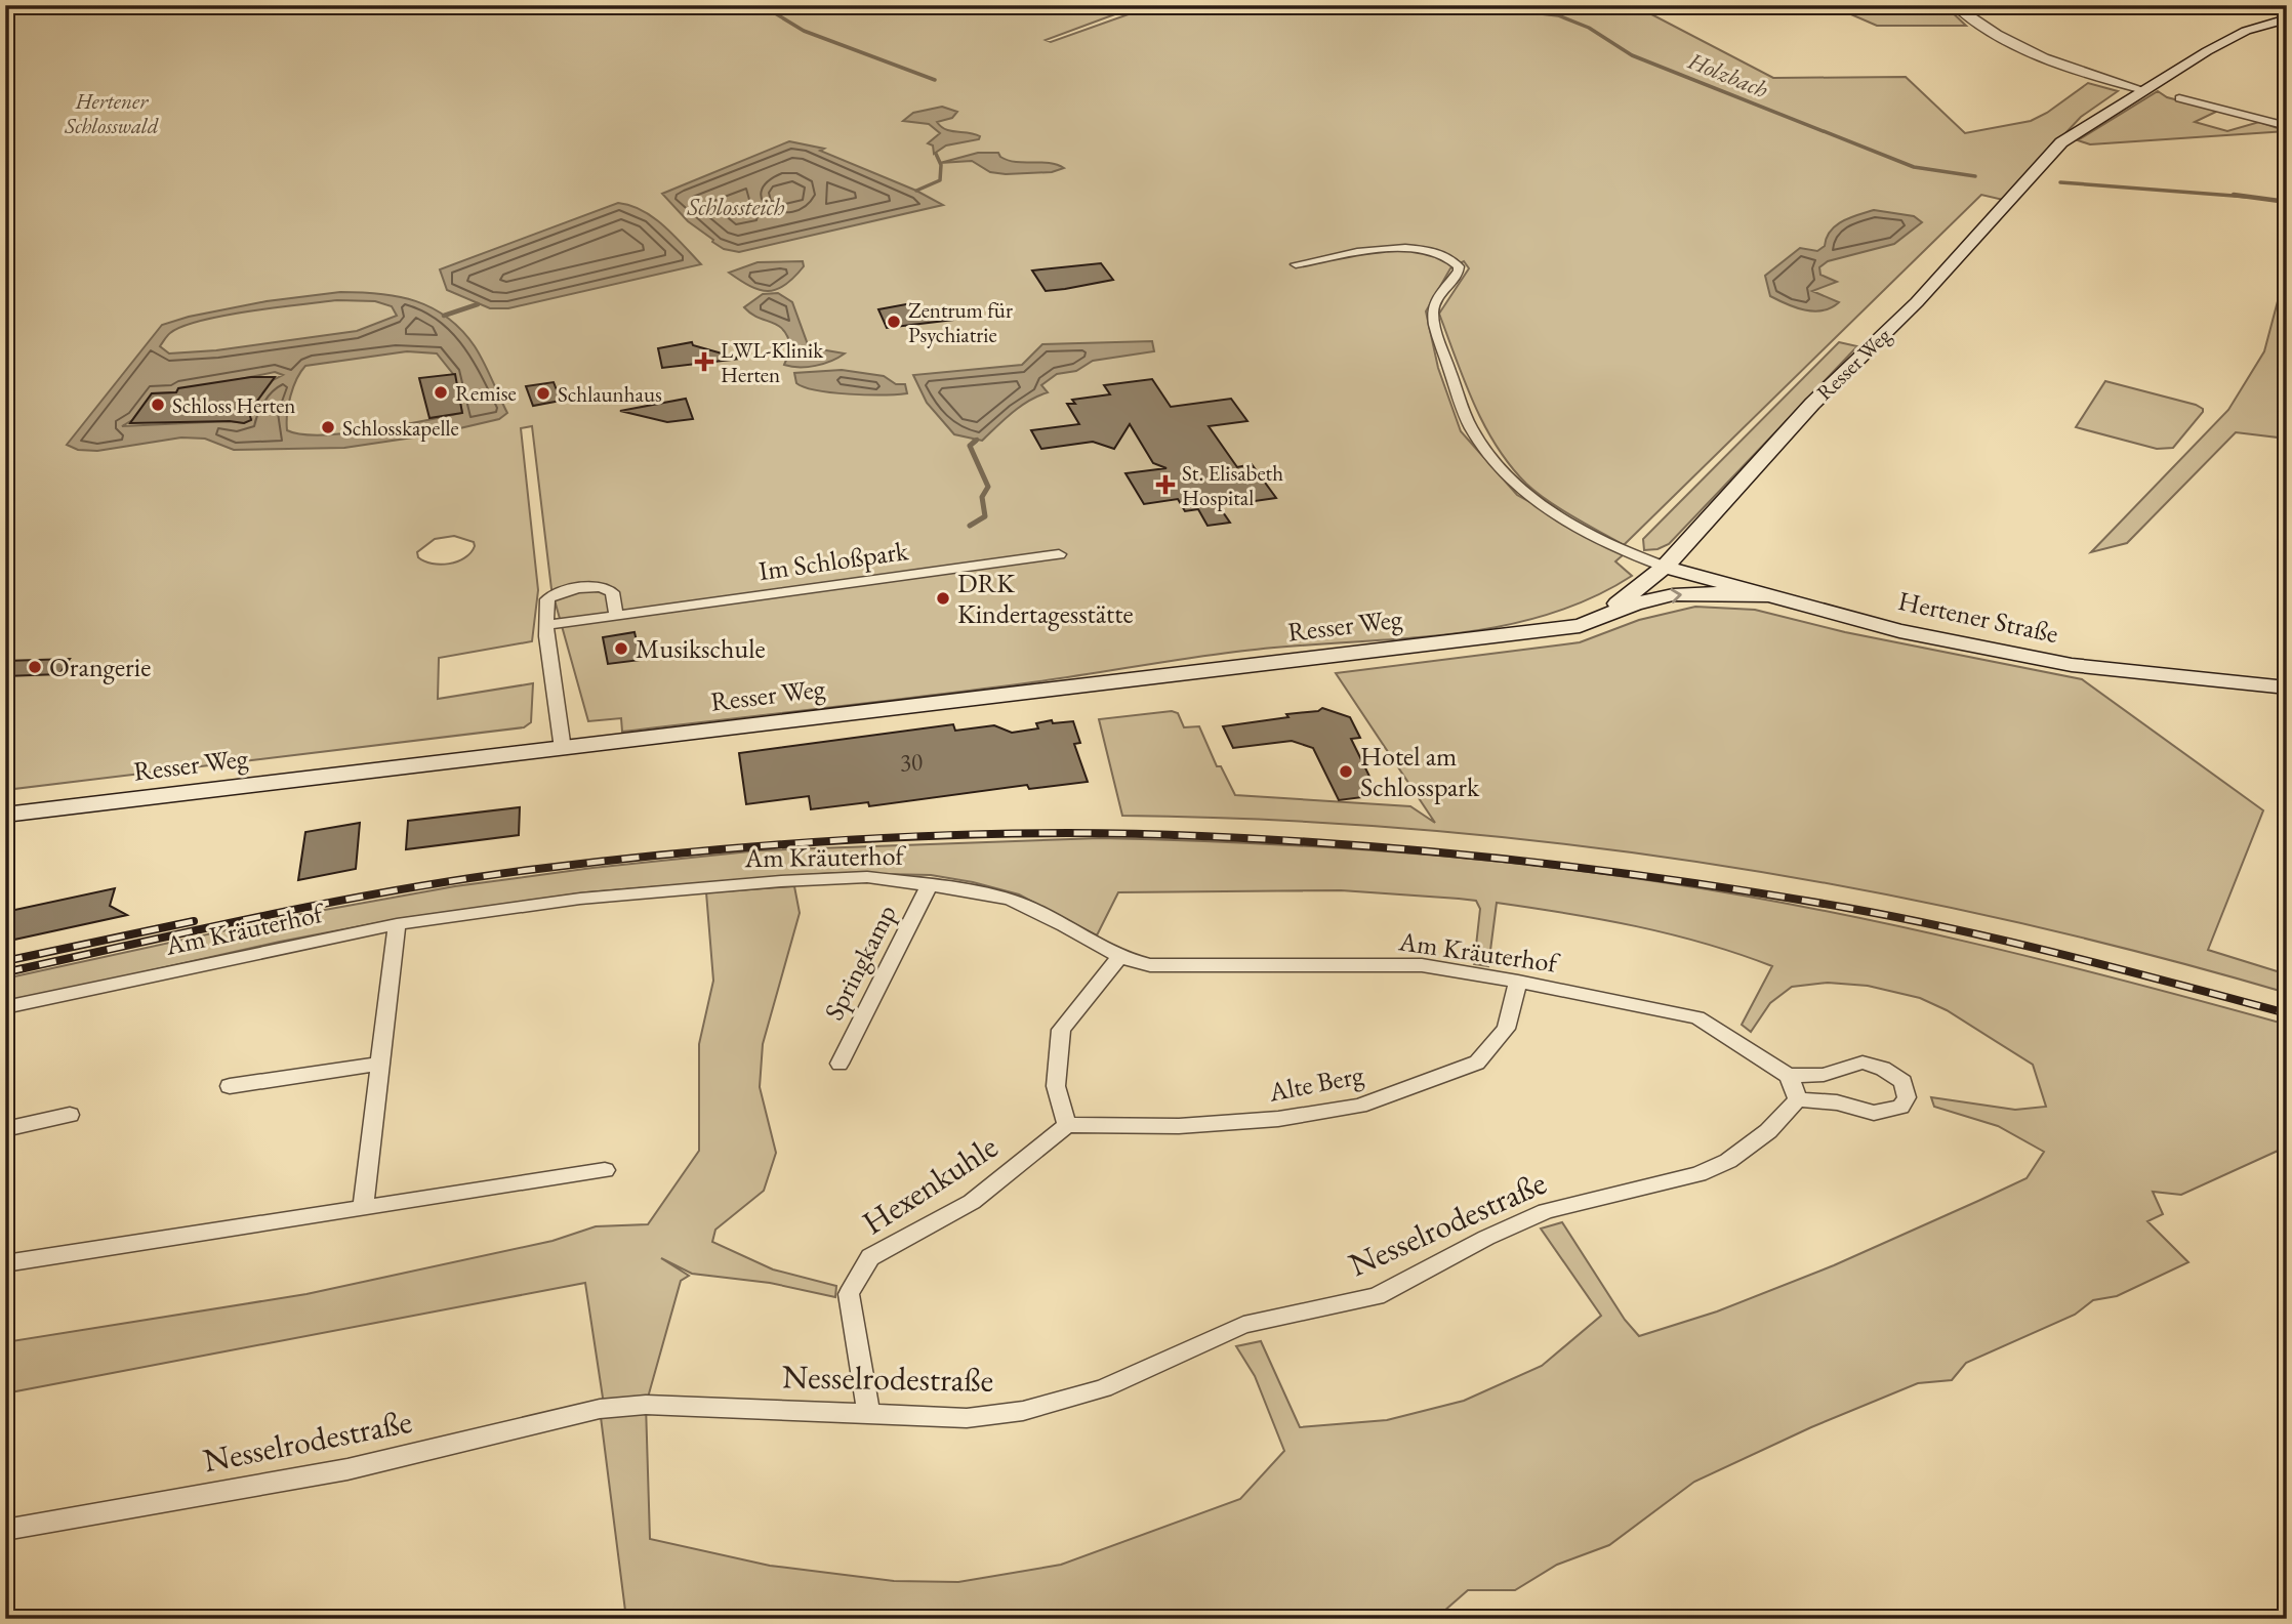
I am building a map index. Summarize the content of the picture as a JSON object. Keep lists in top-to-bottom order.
{
  "streets": {
    "main road": ["Resser Weg", "Hertener Straße"],
    "street": [
      "Im Schloßpark",
      "Am Kräuterhof",
      "Springkamp",
      "Alte Berg",
      "Hexenkuhle",
      "Nesselrodestraße"
    ]
  },
  "crossings": [
    ["Resser Weg", "Hertener Straße"],
    ["Am Kräuterhof", "Springkamp"],
    ["Am Kräuterhof", "Alte Berg"],
    ["Alte Berg", "Hexenkuhle"],
    ["Hexenkuhle", "Nesselrodestraße"]
  ],
  "water": ["Holzbach", "Schlossteich"],
  "parks": ["Hertener Schlosswald"],
  "places": {
    "other": [
      "Zentrum für Psychiatrie",
      "Remise",
      "Schlaunhaus",
      "Schloss Herten",
      "Schlosskapelle",
      "DRK Kindertagesstätte",
      "Musikschule",
      "Orangerie",
      "Hotel am Schlosspark"
    ],
    "health": ["LWL-Klinik Herten", "St. Elisabeth Hospital"]
  },
  "house_numbers": ["30"]
}
